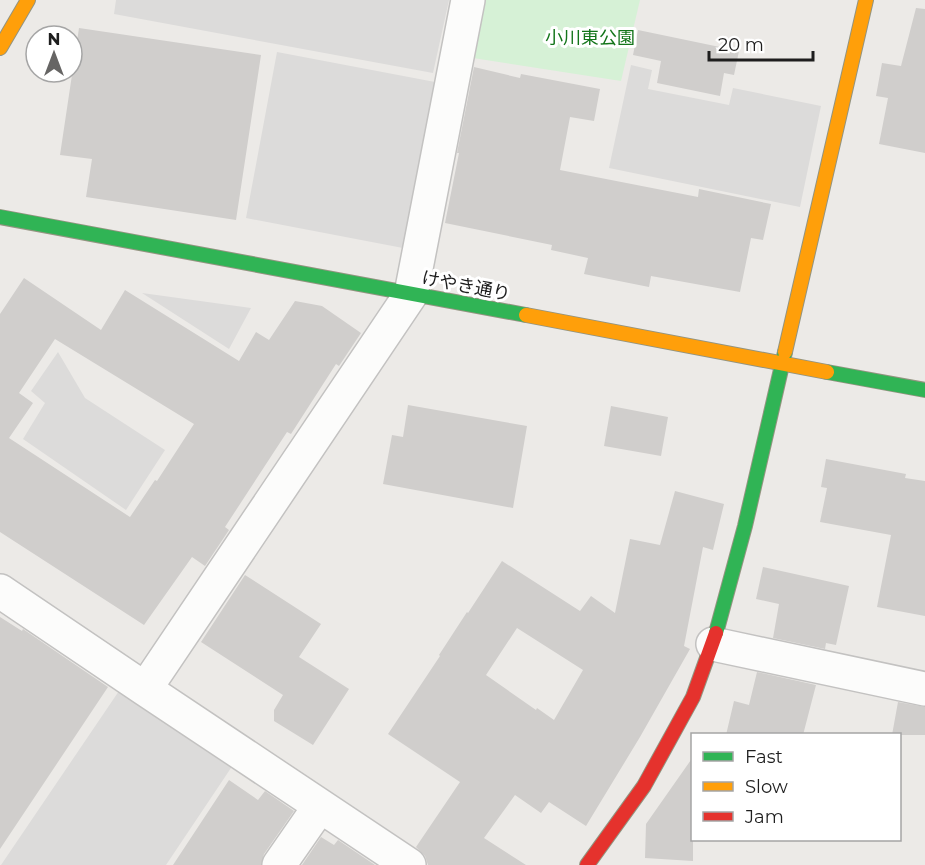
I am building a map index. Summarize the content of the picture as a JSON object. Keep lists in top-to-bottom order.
{
  "streets": {
    "street": ["けやき通り"]
  },
  "parks": ["小川東公園"],
  "legend": ["Fast", "Slow", "Jam"],
  "scale_bar": "20 m",
  "north": "top"
}
